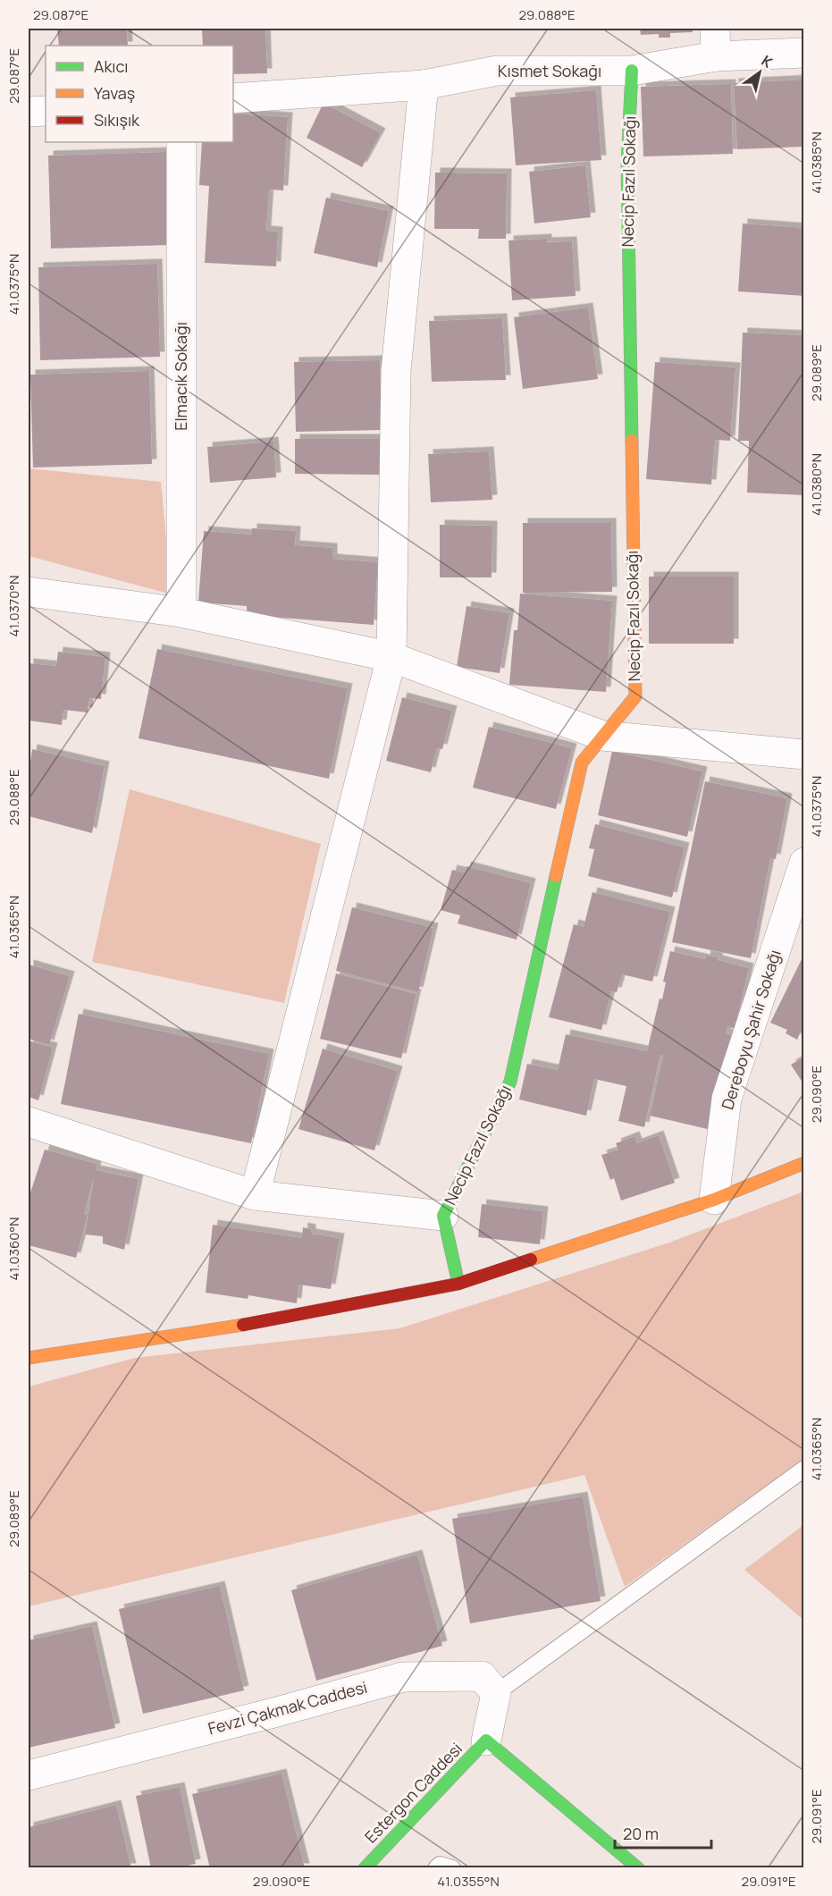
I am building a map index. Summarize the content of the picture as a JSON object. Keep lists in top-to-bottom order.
{
  "streets": {
    "street": [
      "Kısmet Sokağı",
      "Necip Fazıl Sokağı",
      "Elmacık Sokağı",
      "Dereboyu Şahir Sokağı",
      "Fevzi Çakmak Caddesi",
      "Estergon Caddesi"
    ]
  },
  "crossings": [
    ["Kısmet Sokağı", "Necip Fazıl Sokağı"]
  ],
  "legend": ["Akıcı", "Yavaş", "Sıkışık"],
  "scale_bar": "20 m",
  "north": "top right",
  "coordinates": [
    "29.087°E",
    "29.088°E",
    "41.0385°N",
    "41.0375°N",
    "29.089°E",
    "41.0380°N",
    "41.0370°N",
    "41.0365°N",
    "29.090°E",
    "41.0360°N",
    "29.091°E",
    "41.0355°N"
  ]
}
